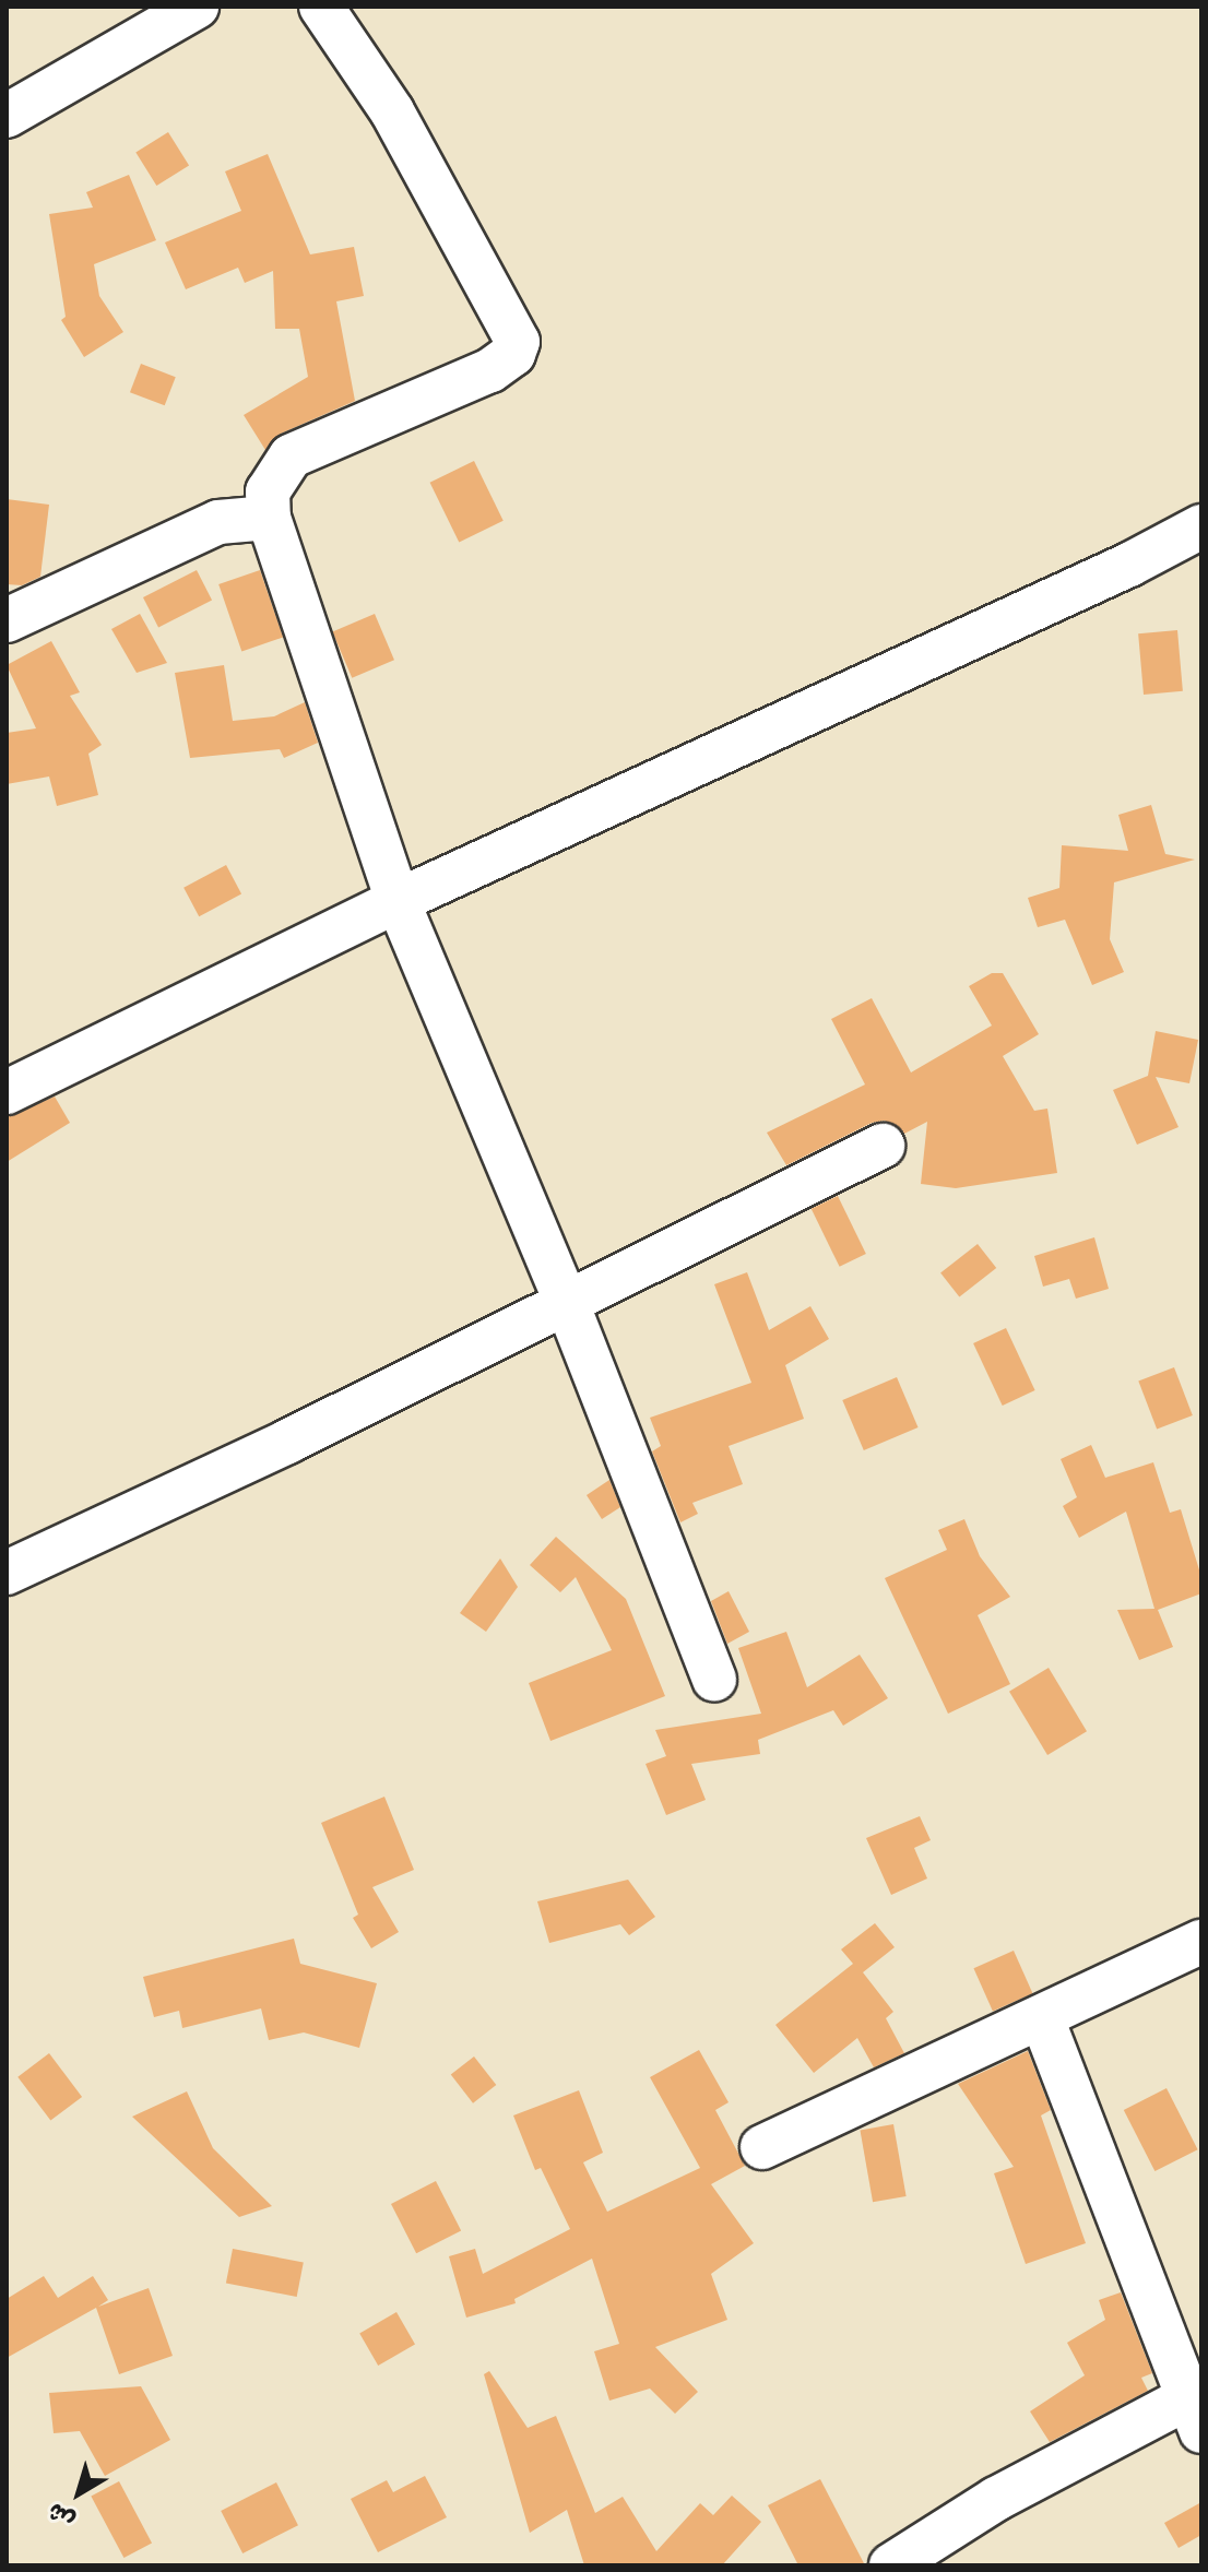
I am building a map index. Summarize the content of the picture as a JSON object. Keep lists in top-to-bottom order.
{
  "north": "bottom left"
}
